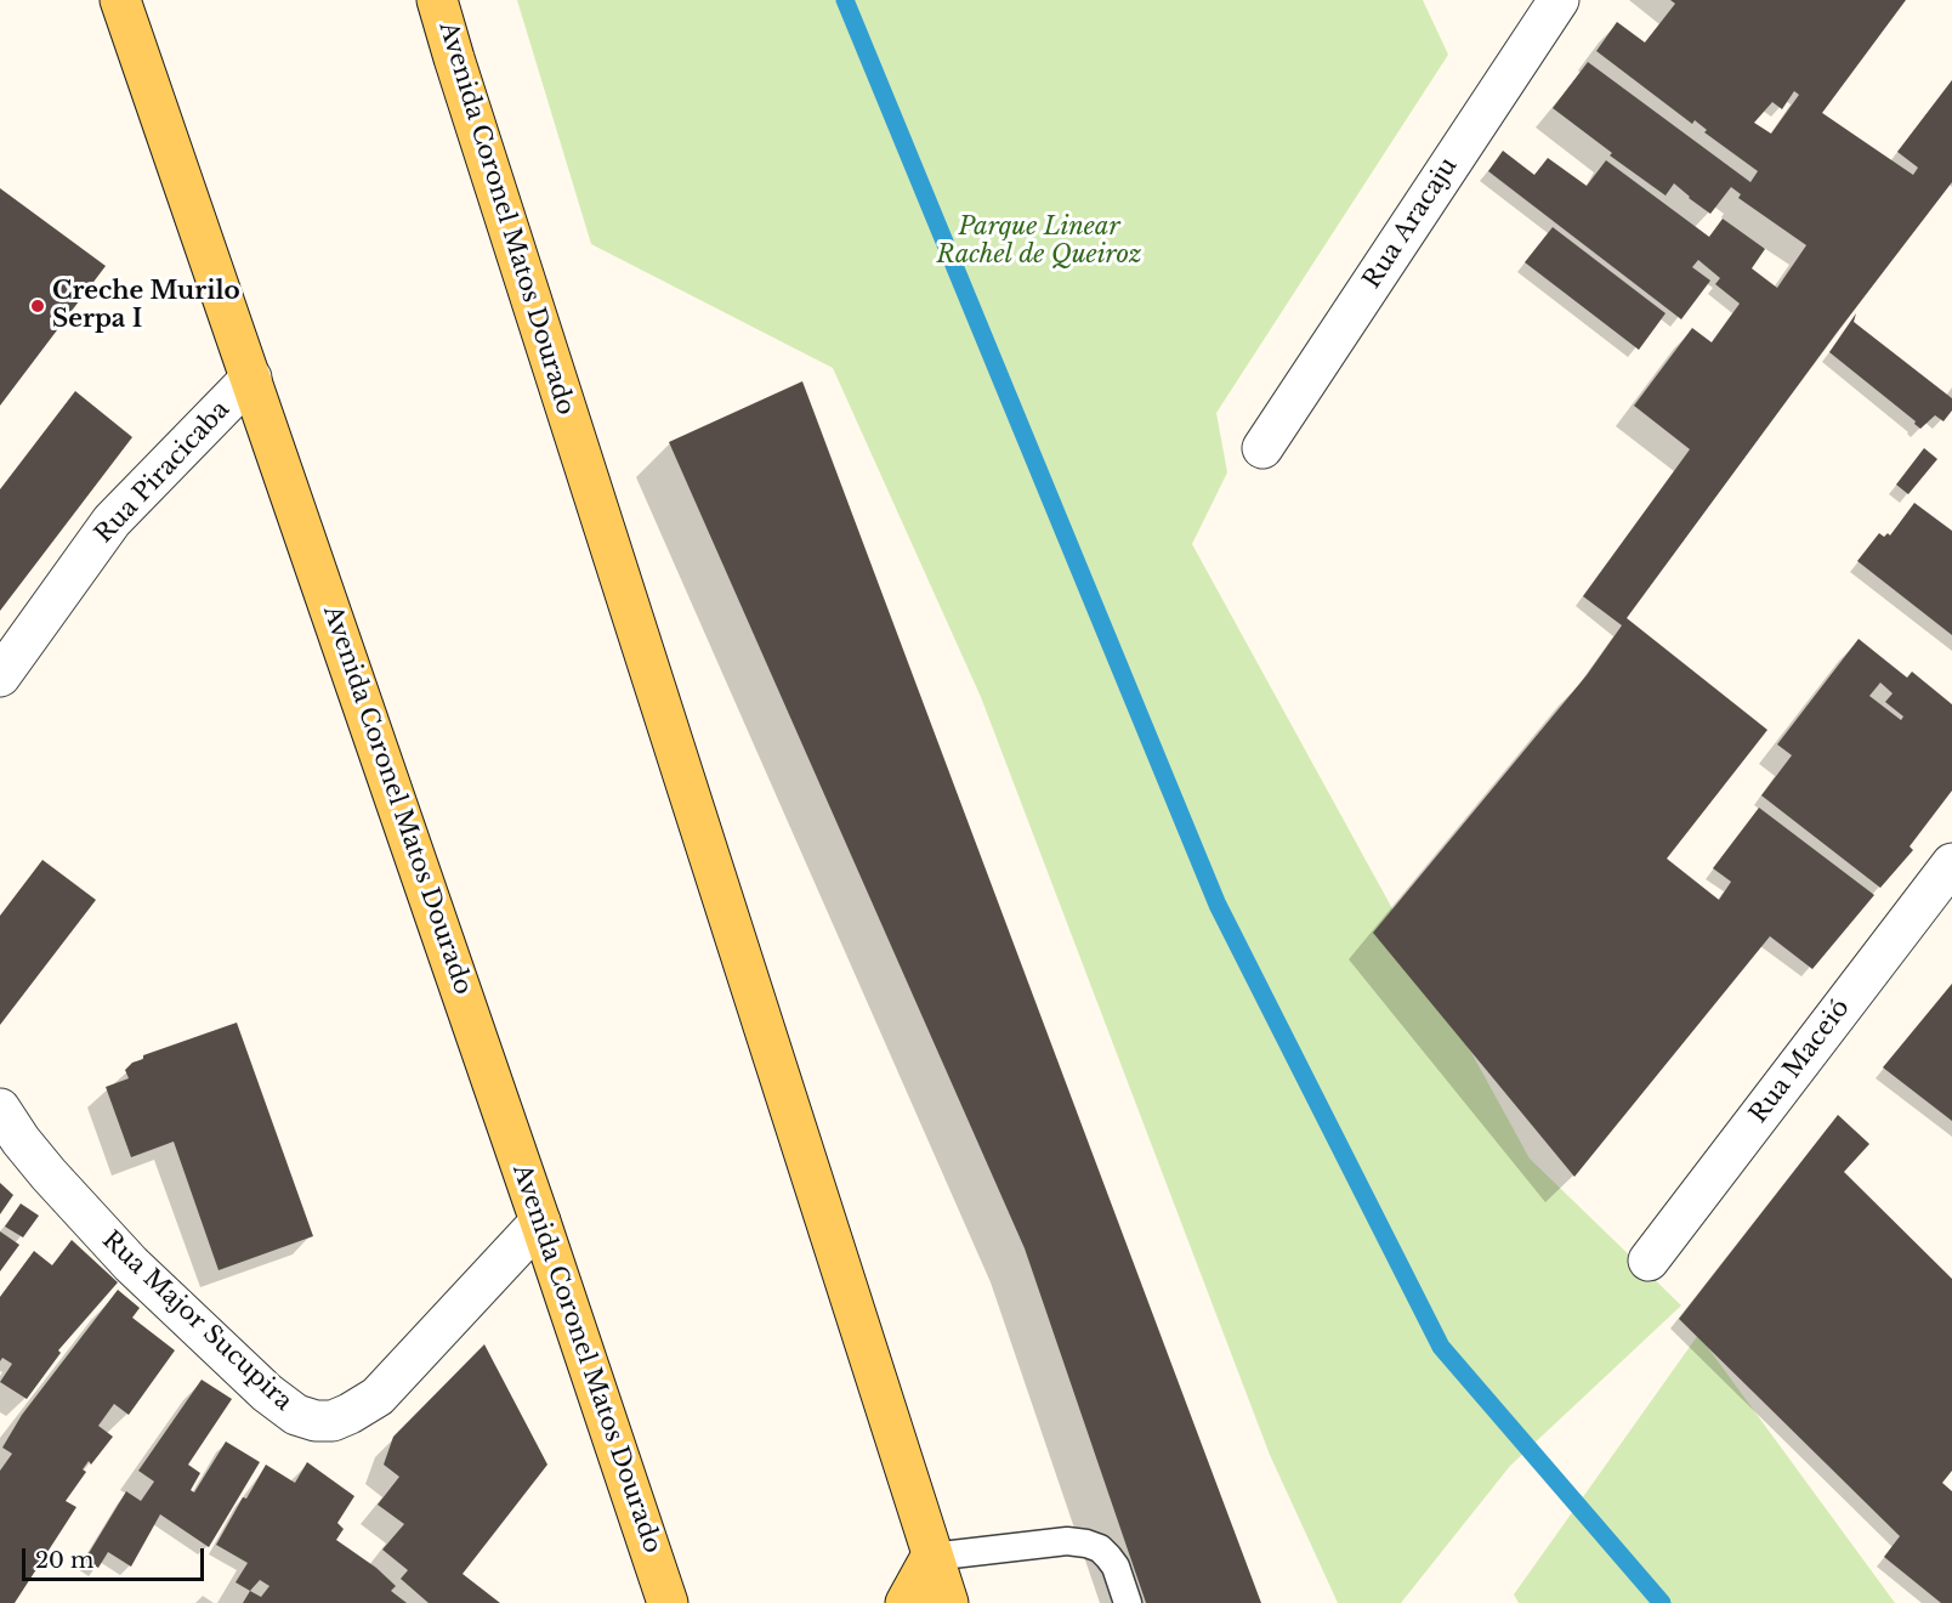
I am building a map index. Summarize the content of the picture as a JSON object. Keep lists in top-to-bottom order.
{
  "streets": {
    "main road": ["Avenida Coronel Matos Dourado"],
    "street": [
      "Rua Aracaju",
      "Rua Piracicaba",
      "Rua Maceió",
      "Rua Major Sucupira"
    ]
  },
  "crossings": [
    ["Avenida Coronel Matos Dourado", "Rua Piracicaba"],
    ["Avenida Coronel Matos Dourado", "Rua Major Sucupira"]
  ],
  "parks": ["Parque Linear Rachel de Queiroz"],
  "places": ["Creche Murilo Serpa I"],
  "scale_bar": "20 m"
}
